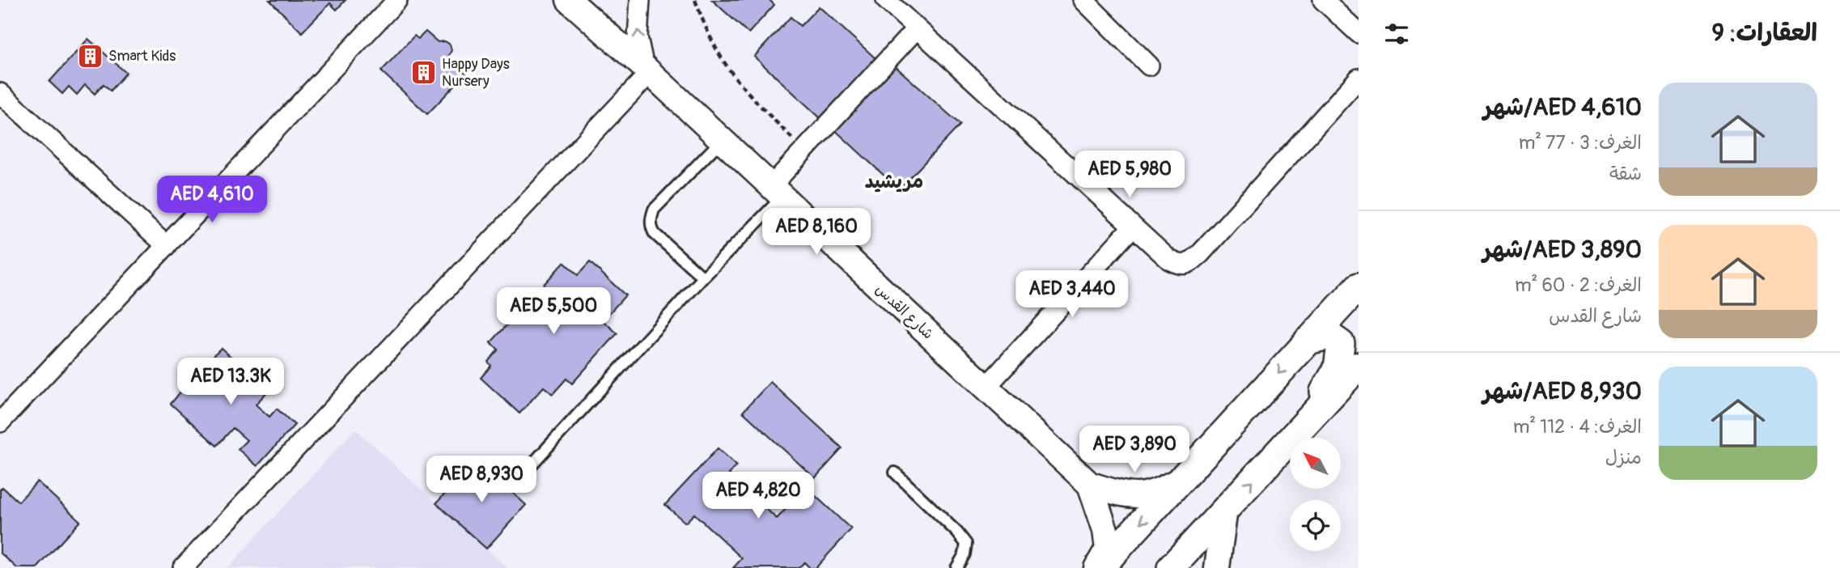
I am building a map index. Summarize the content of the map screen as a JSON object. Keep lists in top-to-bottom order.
{
  "streets": {
    "street": ["شارع القدس"]
  },
  "districts": ["مريشيد"],
  "places": {
    "building": ["Smart Kids", "Happy Days Nursery"]
  },
  "north": "top left",
  "page": {
    "heading": "العقارات: 9",
    "list": [
      {
        "name": "AED 4,610/شهر",
        "note": "الغرف: 3 · 77 m² · شقة"
      },
      {
        "name": "AED 3,890/شهر",
        "note": "الغرف: 2 · 60 m² · شارع القدس"
      },
      {
        "name": "AED 8,930/شهر",
        "note": "الغرف: 4 · 112 m² · منزل"
      }
    ],
    "price": [
      "AED 5,980",
      "AED 4,610",
      "AED 8,160",
      "AED 3,440",
      "AED 5,500",
      "AED 13.3K",
      "AED 3,890",
      "AED 8,930",
      "AED 4,820"
    ]
  }
}
